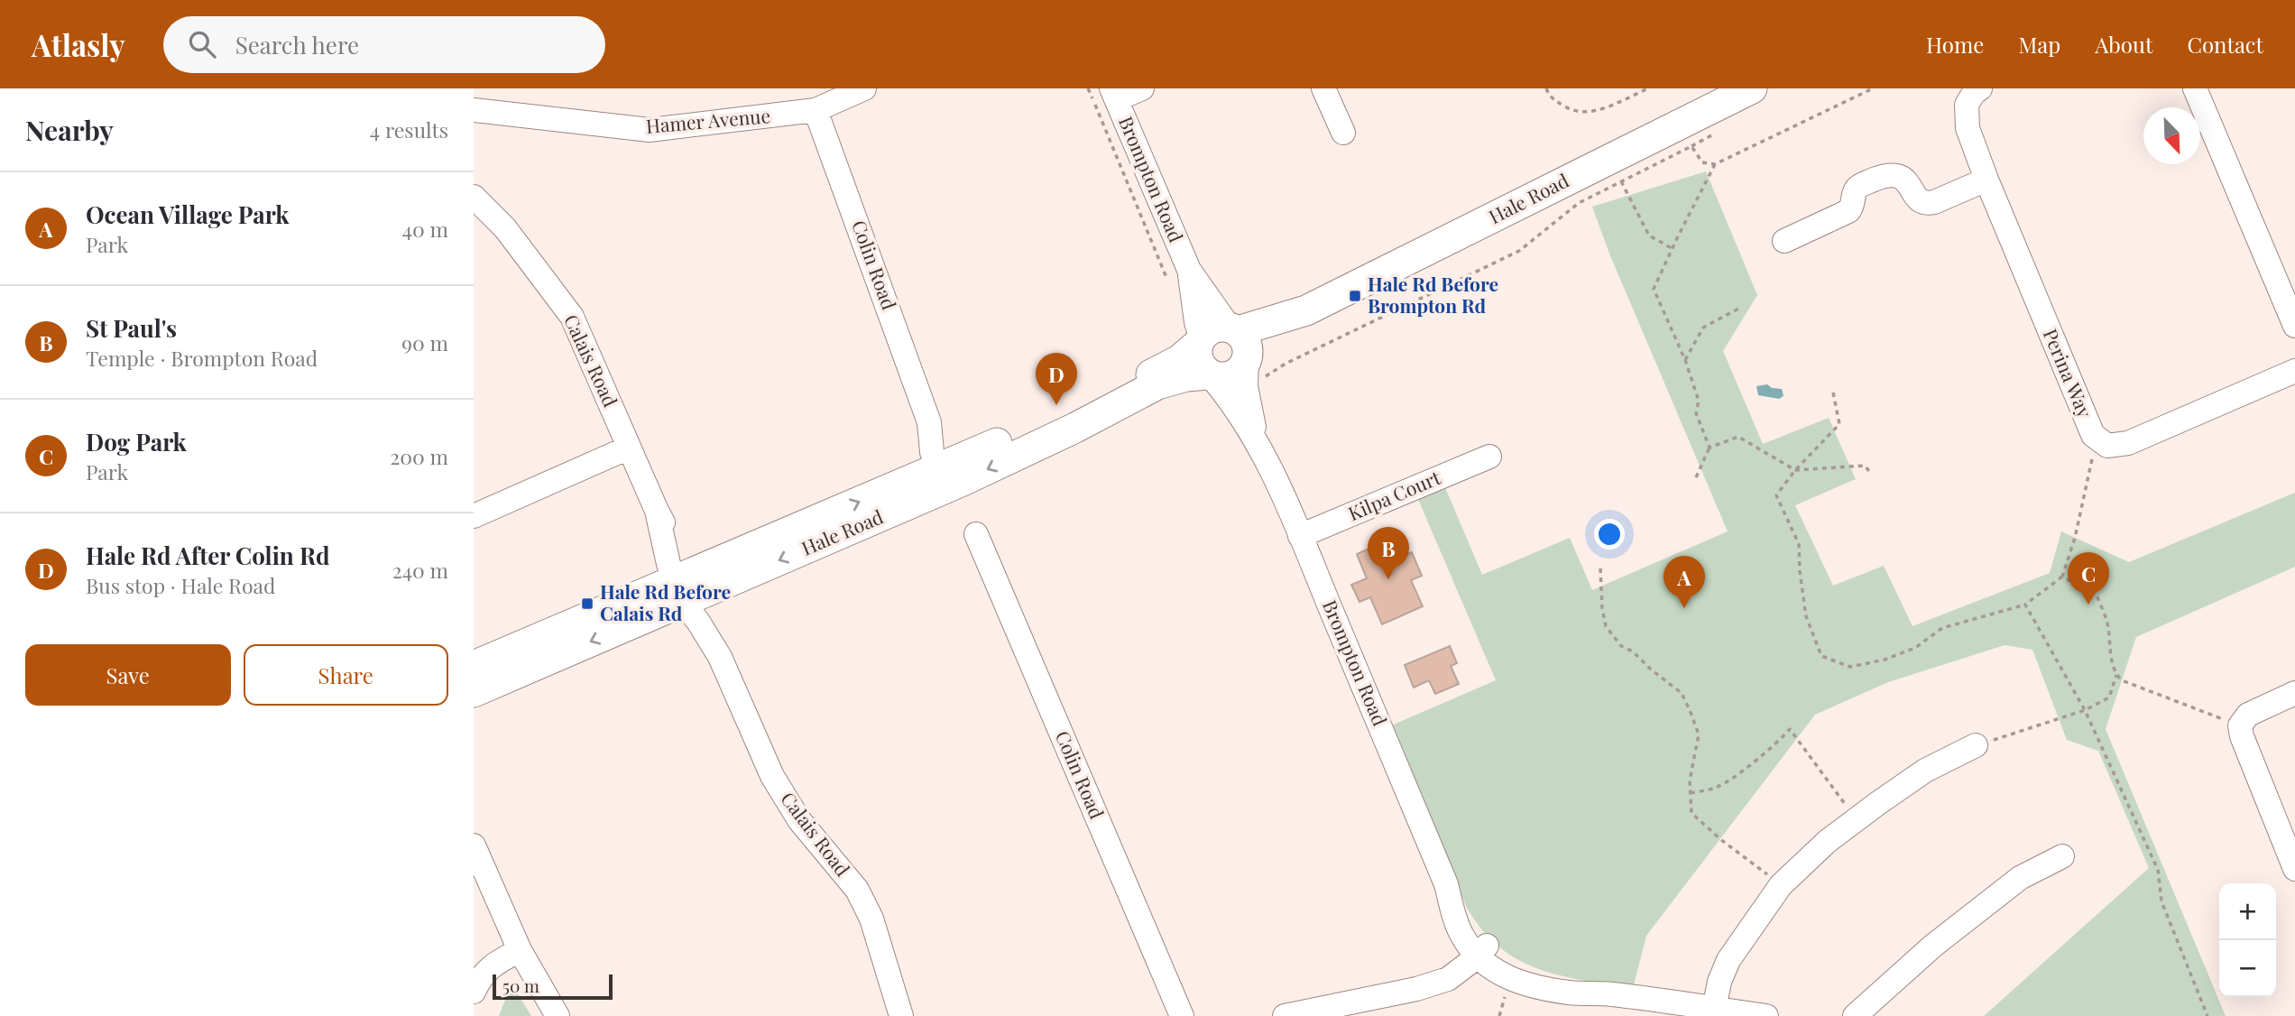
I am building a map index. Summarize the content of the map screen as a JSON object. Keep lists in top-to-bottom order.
{
  "streets": {
    "main road": ["Hale Road"],
    "street": [
      "Hamer Avenue",
      "Brompton Road",
      "Colin Road",
      "Calais Road",
      "Perina Way",
      "Kilpa Court"
    ]
  },
  "crossings": [
    ["Hamer Avenue", "Colin Road"],
    ["Brompton Road", "Hale Road"],
    ["Brompton Road", "Kilpa Court"],
    ["Hale Road", "Colin Road"],
    ["Hale Road", "Calais Road"]
  ],
  "places": {
    "transit": ["Hale Rd Before Brompton Rd", "Hale Rd Before Calais Rd"]
  },
  "scale_bar": "50 m",
  "north": "bottom right",
  "page": {
    "header": "Atlasly",
    "search": "Search here",
    "nav": [
      "Home",
      "Map",
      "About",
      "Contact"
    ],
    "heading": ["Nearby", "4 results"],
    "list": [
      {
        "mark": "A",
        "name": "Ocean Village Park",
        "note": "Park",
        "value": "40 m"
      },
      {
        "mark": "B",
        "name": "St Paul's",
        "note": "Temple · Brompton Road",
        "value": "90 m"
      },
      {
        "mark": "C",
        "name": "Dog Park",
        "note": "Park",
        "value": "200 m"
      },
      {
        "mark": "D",
        "name": "Hale Rd After Colin Rd",
        "note": "Bus stop · Hale Road",
        "value": "240 m"
      }
    ],
    "pins": [
      "D",
      "B",
      "C",
      "A"
    ],
    "buttons": ["Save", "Share"],
    "map_buttons": ["+", "−"],
    "scale": "50 m"
  }
}
